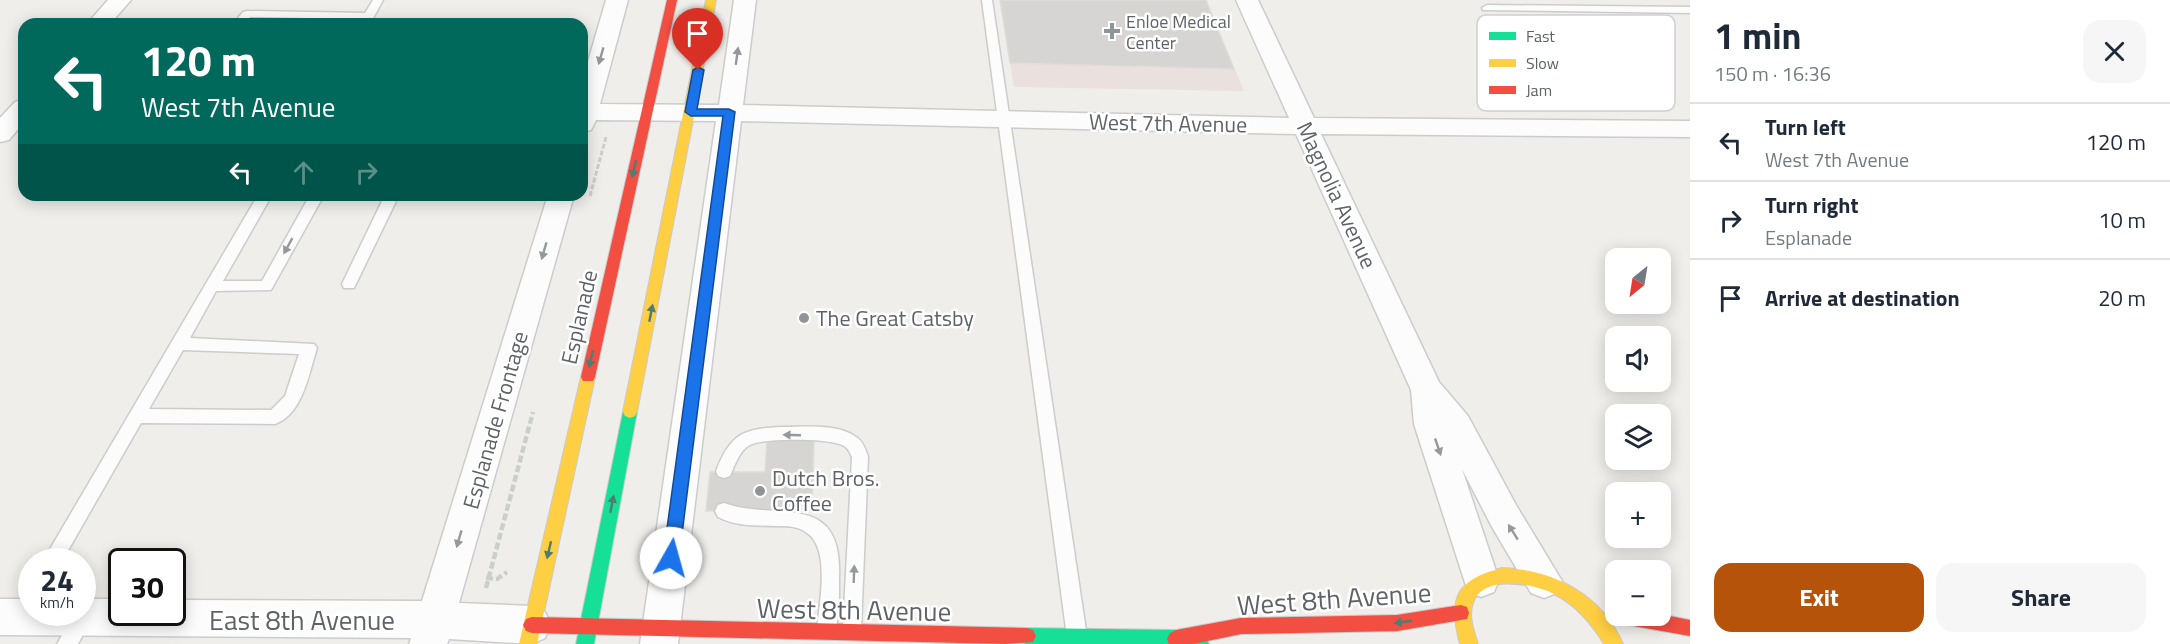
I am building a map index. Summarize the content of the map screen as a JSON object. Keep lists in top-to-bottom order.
{
  "streets": {
    "main road": ["Esplanade", "West 8th Avenue"],
    "street": [
      "West 7th Avenue",
      "Magnolia Avenue",
      "Esplanade Frontage",
      "East 8th Avenue"
    ]
  },
  "crossings": [
    ["West 7th Avenue", "Magnolia Avenue"],
    ["West 7th Avenue", "Esplanade"],
    ["Esplanade", "West 8th Avenue"],
    ["Esplanade", "East 8th Avenue"],
    ["Esplanade Frontage", "East 8th Avenue"],
    ["West 8th Avenue", "East 8th Avenue"]
  ],
  "places": {
    "health": ["Enloe Medical Center"],
    "other": ["The Great Catsby", "Dutch Bros. Coffee"]
  },
  "legend": ["Fast", "Slow", "Jam"],
  "north": "bottom left",
  "page": {
    "heading": ["1 min", "150 m · 16:36"],
    "turn": ["120 m", "West 7th Avenue"],
    "list": [
      {
        "name": "Turn left",
        "note": "West 7th Avenue",
        "value": "120 m"
      },
      {
        "name": "Turn right",
        "note": "Esplanade",
        "value": "10 m"
      },
      {
        "name": "Arrive at destination",
        "value": "20 m"
      }
    ],
    "map_buttons": ["+", "−"],
    "speed": "24 km/h",
    "limit": "30",
    "buttons": ["Exit", "Share"]
  }
}
